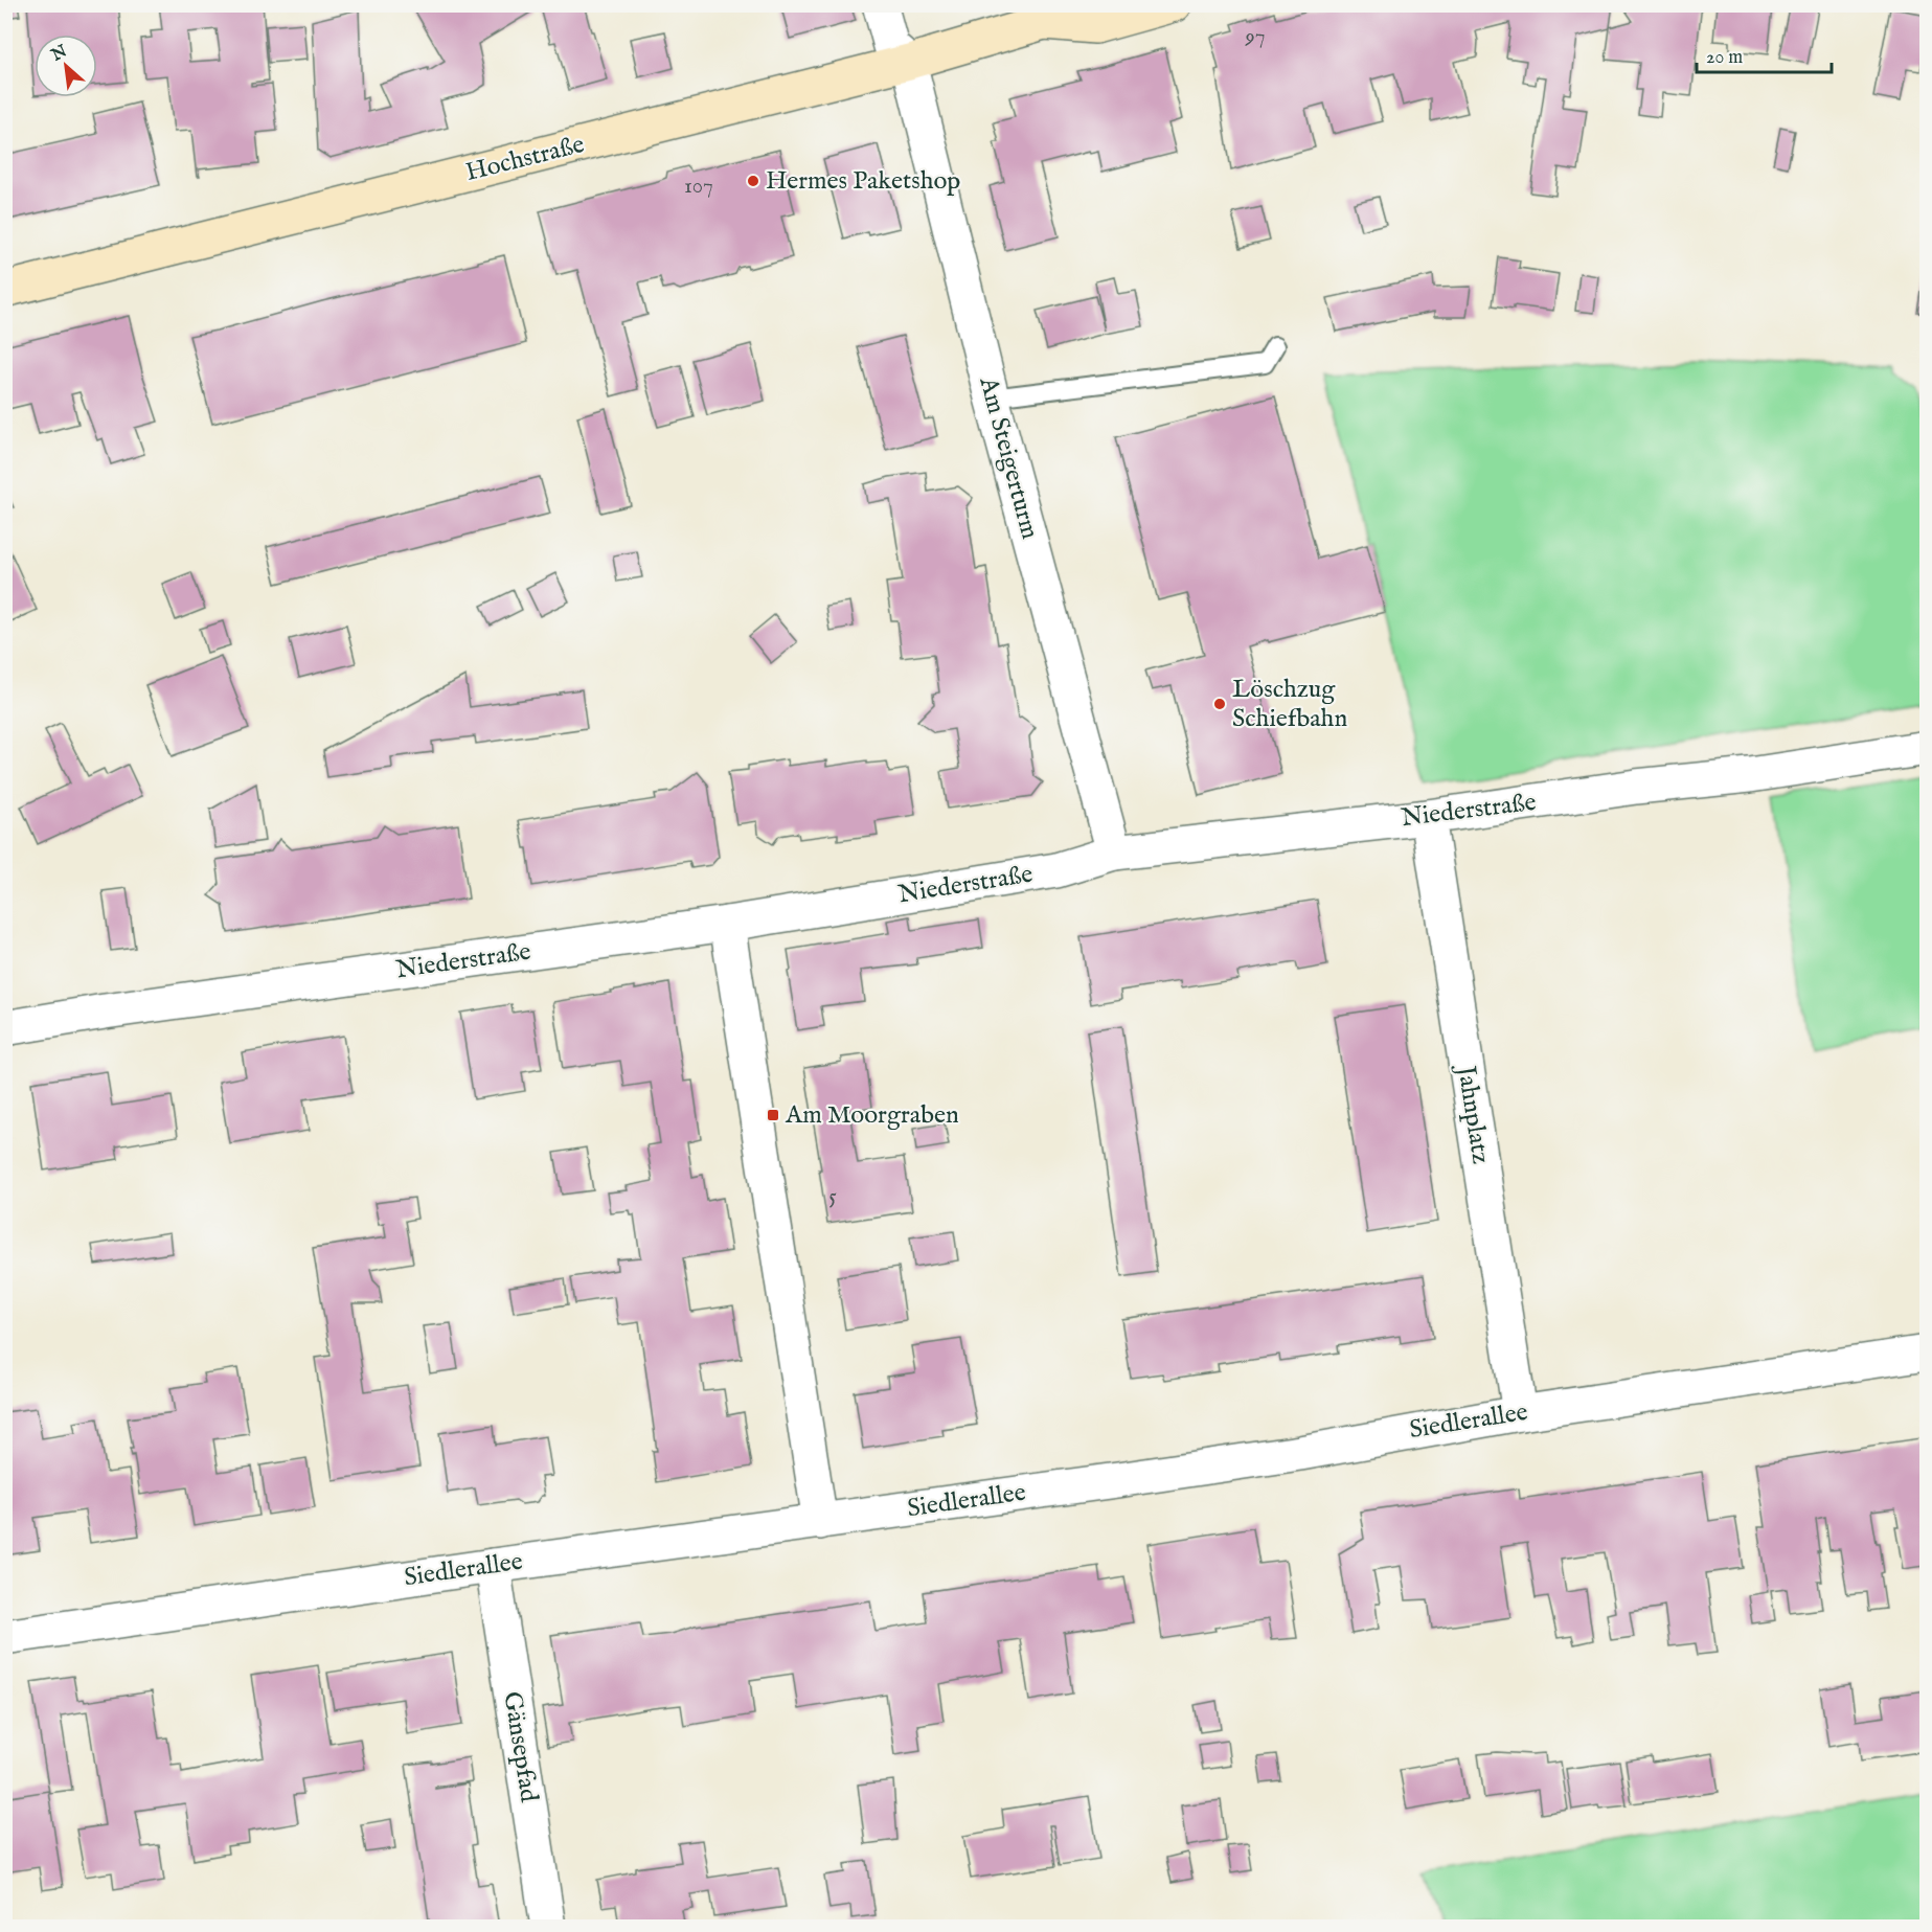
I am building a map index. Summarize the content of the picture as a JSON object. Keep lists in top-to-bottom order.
{
  "streets": {
    "street": [
      "Hochstraße",
      "Am Steigerturm",
      "Niederstraße",
      "Jahnplatz",
      "Siedlerallee",
      "Gänsepfad"
    ]
  },
  "crossings": [
    ["Hochstraße", "Am Steigerturm"],
    ["Am Steigerturm", "Niederstraße"],
    ["Niederstraße", "Jahnplatz"],
    ["Jahnplatz", "Siedlerallee"],
    ["Siedlerallee", "Gänsepfad"]
  ],
  "places": {
    "other": ["Hermes Paketshop", "Löschzug Schiefbahn"],
    "transit": ["Am Moorgraben"]
  },
  "house_numbers": ["97", "107", "5"],
  "scale_bar": "20 m",
  "north": "top left"
}
